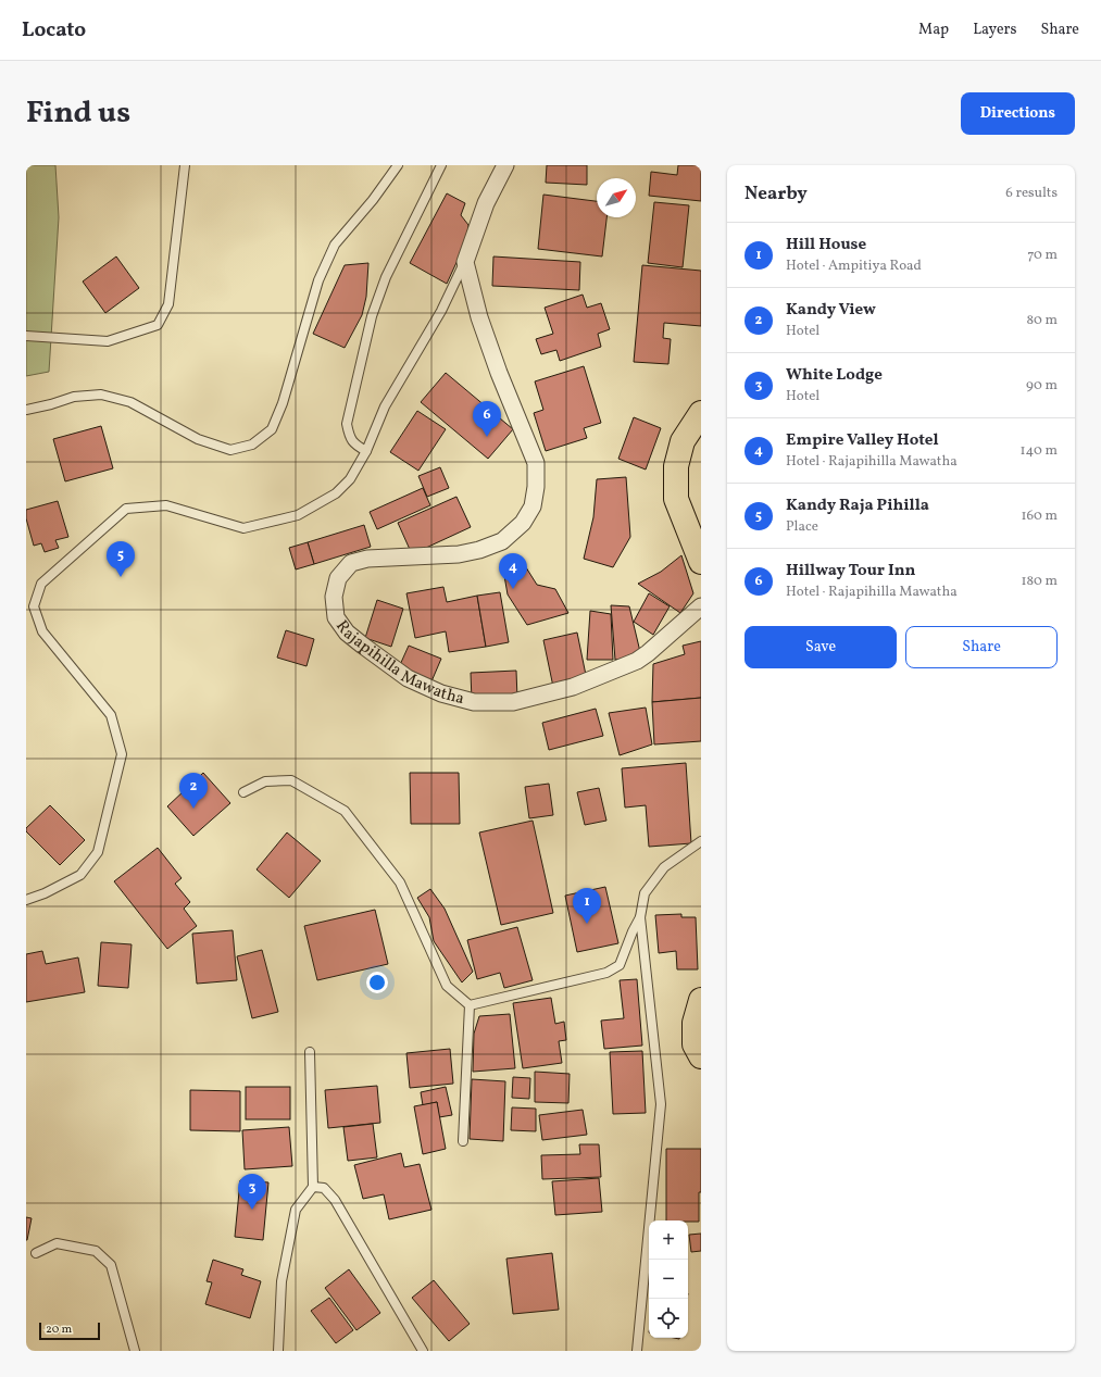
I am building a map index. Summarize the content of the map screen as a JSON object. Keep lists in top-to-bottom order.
{
  "streets": {
    "street": ["Rajapihilla Mawatha"]
  },
  "scale_bar": "20 m",
  "north": "top right",
  "page": {
    "header": "Locato",
    "nav": ["Map", "Layers", "Share"],
    "title": "Find us",
    "buttons": [
      "Directions",
      ["Save", "Share"]
    ],
    "heading": ["Nearby", "6 results"],
    "list": [
      {
        "mark": "1",
        "name": "Hill House",
        "note": "Hotel · Ampitiya Road",
        "value": "70 m"
      },
      {
        "mark": "2",
        "name": "Kandy View",
        "note": "Hotel",
        "value": "80 m"
      },
      {
        "mark": "3",
        "name": "White Lodge",
        "note": "Hotel",
        "value": "90 m"
      },
      {
        "mark": "4",
        "name": "Empire Valley Hotel",
        "note": "Hotel · Rajapihilla Mawatha",
        "value": "140 m"
      },
      {
        "mark": "5",
        "name": "Kandy Raja Pihilla",
        "note": "Place",
        "value": "160 m"
      },
      {
        "mark": "6",
        "name": "Hillway Tour Inn",
        "note": "Hotel · Rajapihilla Mawatha",
        "value": "180 m"
      }
    ],
    "pins": [
      "6",
      "5",
      "4",
      "2",
      "1",
      "3"
    ],
    "map_buttons": ["+", "−"],
    "scale": "20 m"
  }
}
